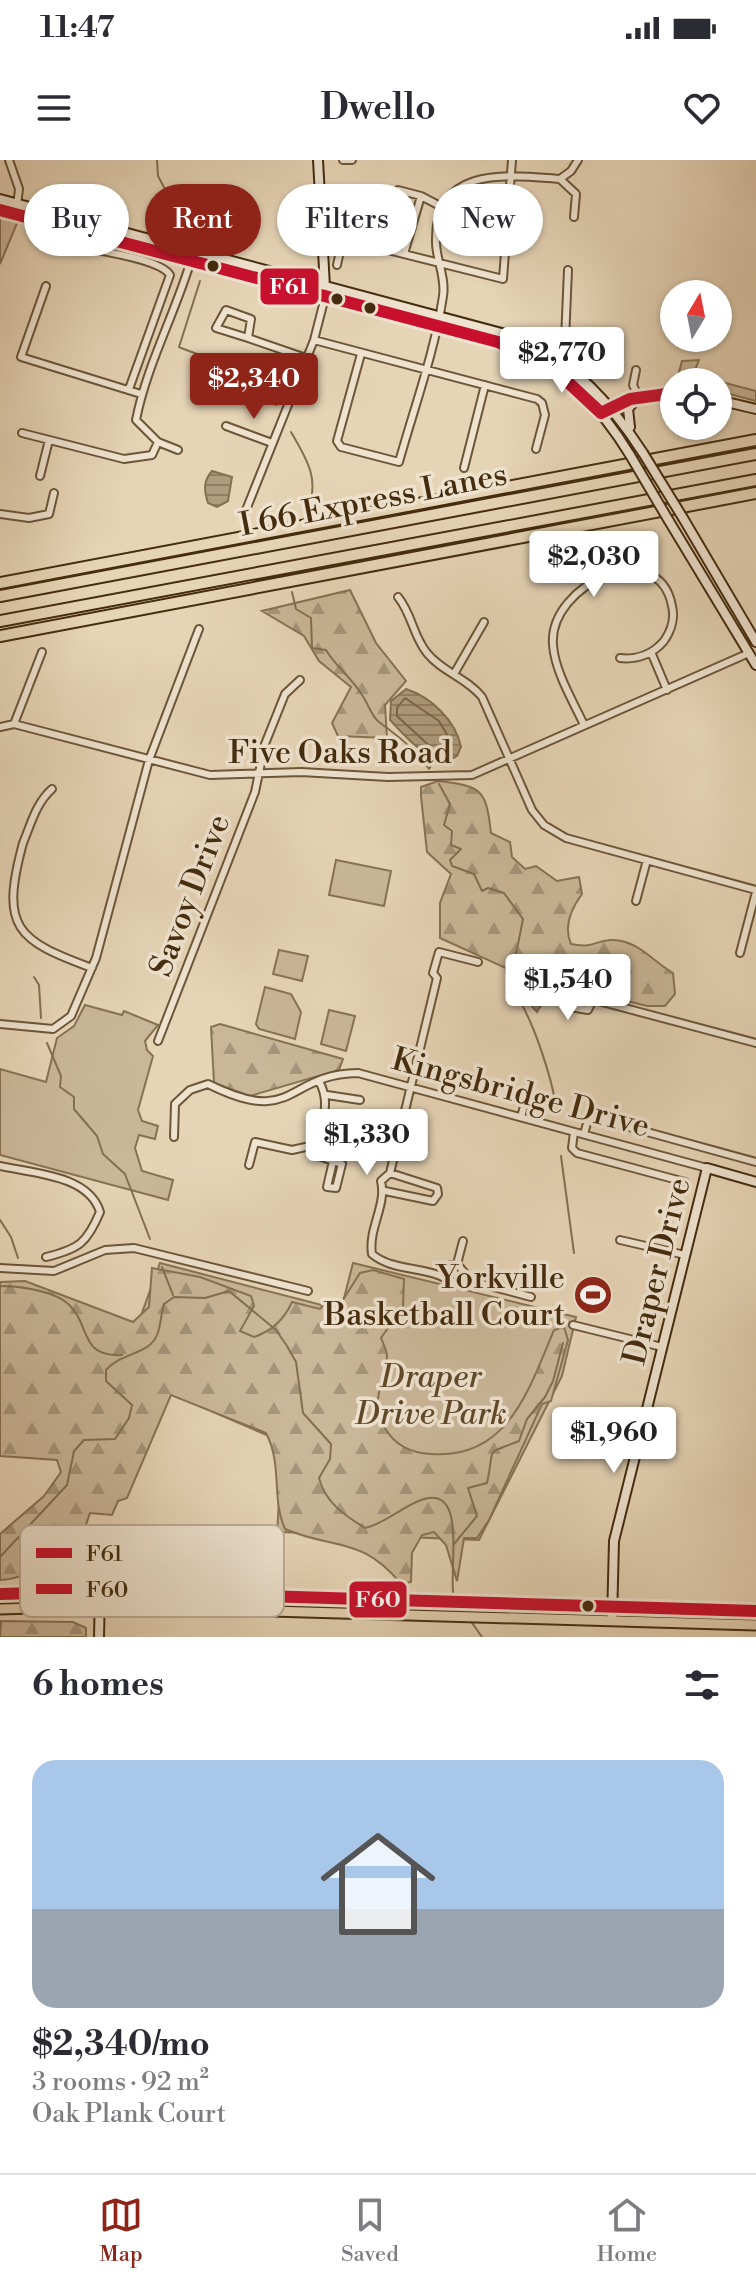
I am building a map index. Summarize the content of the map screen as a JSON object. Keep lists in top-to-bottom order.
{
  "streets": {
    "highway": ["I 66 Express Lanes"],
    "main road": ["Kingsbridge Drive", "Draper Drive"],
    "street": ["Five Oaks Road", "Savoy Drive"]
  },
  "crossings": [
    ["Five Oaks Road", "Savoy Drive"],
    ["Kingsbridge Drive", "Draper Drive"]
  ],
  "parks": ["Draper Drive Park"],
  "places": {
    "sports": ["Yorkville Basketball Court"]
  },
  "lines": ["transit line F61", "transit line F60"],
  "legend": ["F61", "F60"],
  "north": "top",
  "page": {
    "status": "11:47",
    "header": "Dwello",
    "chip": [
      "Buy",
      "Rent",
      "Filters",
      "New"
    ],
    "price": [
      "$2,770",
      "$2,340",
      "$2,030",
      "$1,540",
      "$1,330",
      "$1,960"
    ],
    "heading": "6 homes",
    "list": [
      {
        "name": "$2,340/mo",
        "note": "3 rooms · 92 m² · Oak Plank Court"
      }
    ],
    "tabs": ["Map", "Saved", "Home"]
  }
}
